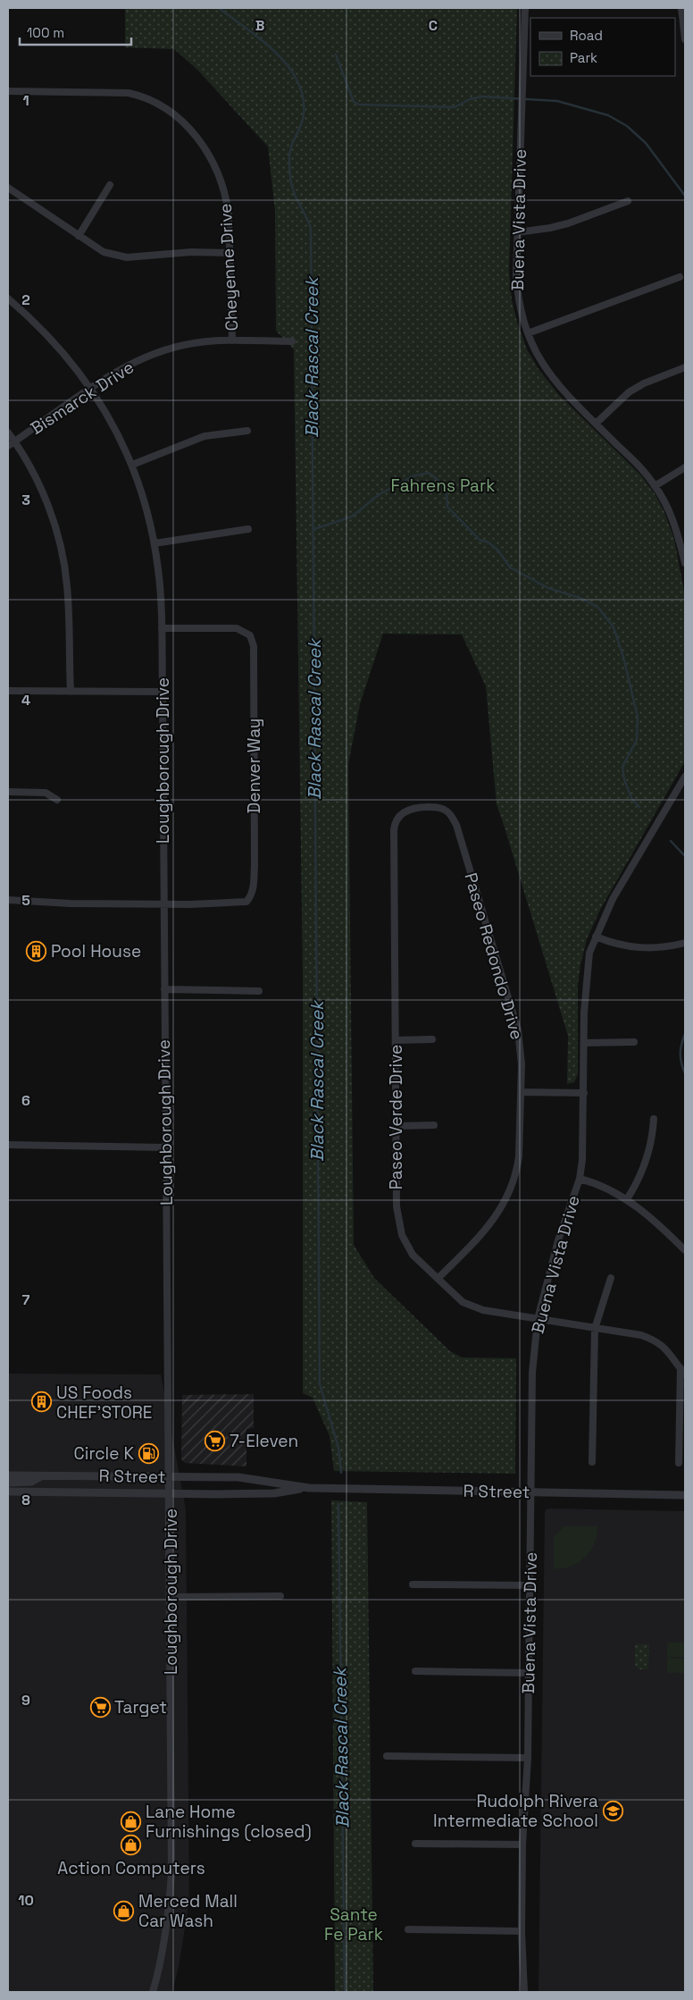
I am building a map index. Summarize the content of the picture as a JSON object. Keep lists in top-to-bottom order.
{
  "streets": {
    "street": [
      "Buena Vista Drive",
      "Cheyenne Drive",
      "Bismarck Drive",
      "Loughborough Drive",
      "Denver Way",
      "Paseo Redondo Drive",
      "Paseo Verde Drive",
      "R Street"
    ]
  },
  "crossings": [
    ["Buena Vista Drive", "Paseo Verde Drive"],
    ["Buena Vista Drive", "R Street"],
    ["Cheyenne Drive", "Bismarck Drive"],
    ["Bismarck Drive", "Loughborough Drive"],
    ["Loughborough Drive", "Denver Way"],
    ["Loughborough Drive", "R Street"],
    ["Paseo Redondo Drive", "Paseo Verde Drive"]
  ],
  "water": ["Black Rascal Creek"],
  "parks": ["Fahrens Park", "Sante Fe Park"],
  "places": {
    "building": ["Pool House", "US Foods CHEF'STORE"],
    "supermarket": ["7-Eleven", "Target"],
    "fuel station": ["Circle K"],
    "school or university": ["Rudolph Rivera Intermediate School"],
    "shop": ["Lane Home Furnishings (closed)", "Action Computers", "Merced Mall Car Wash"]
  },
  "legend": ["Road", "Park"],
  "scale_bar": "100 m",
  "grid": {
    "columns": ["B", "C"],
    "rows": [
      "1",
      "2",
      "3",
      "4",
      "5",
      "6",
      "7",
      "8",
      "9",
      "10"
    ]
  }
}
